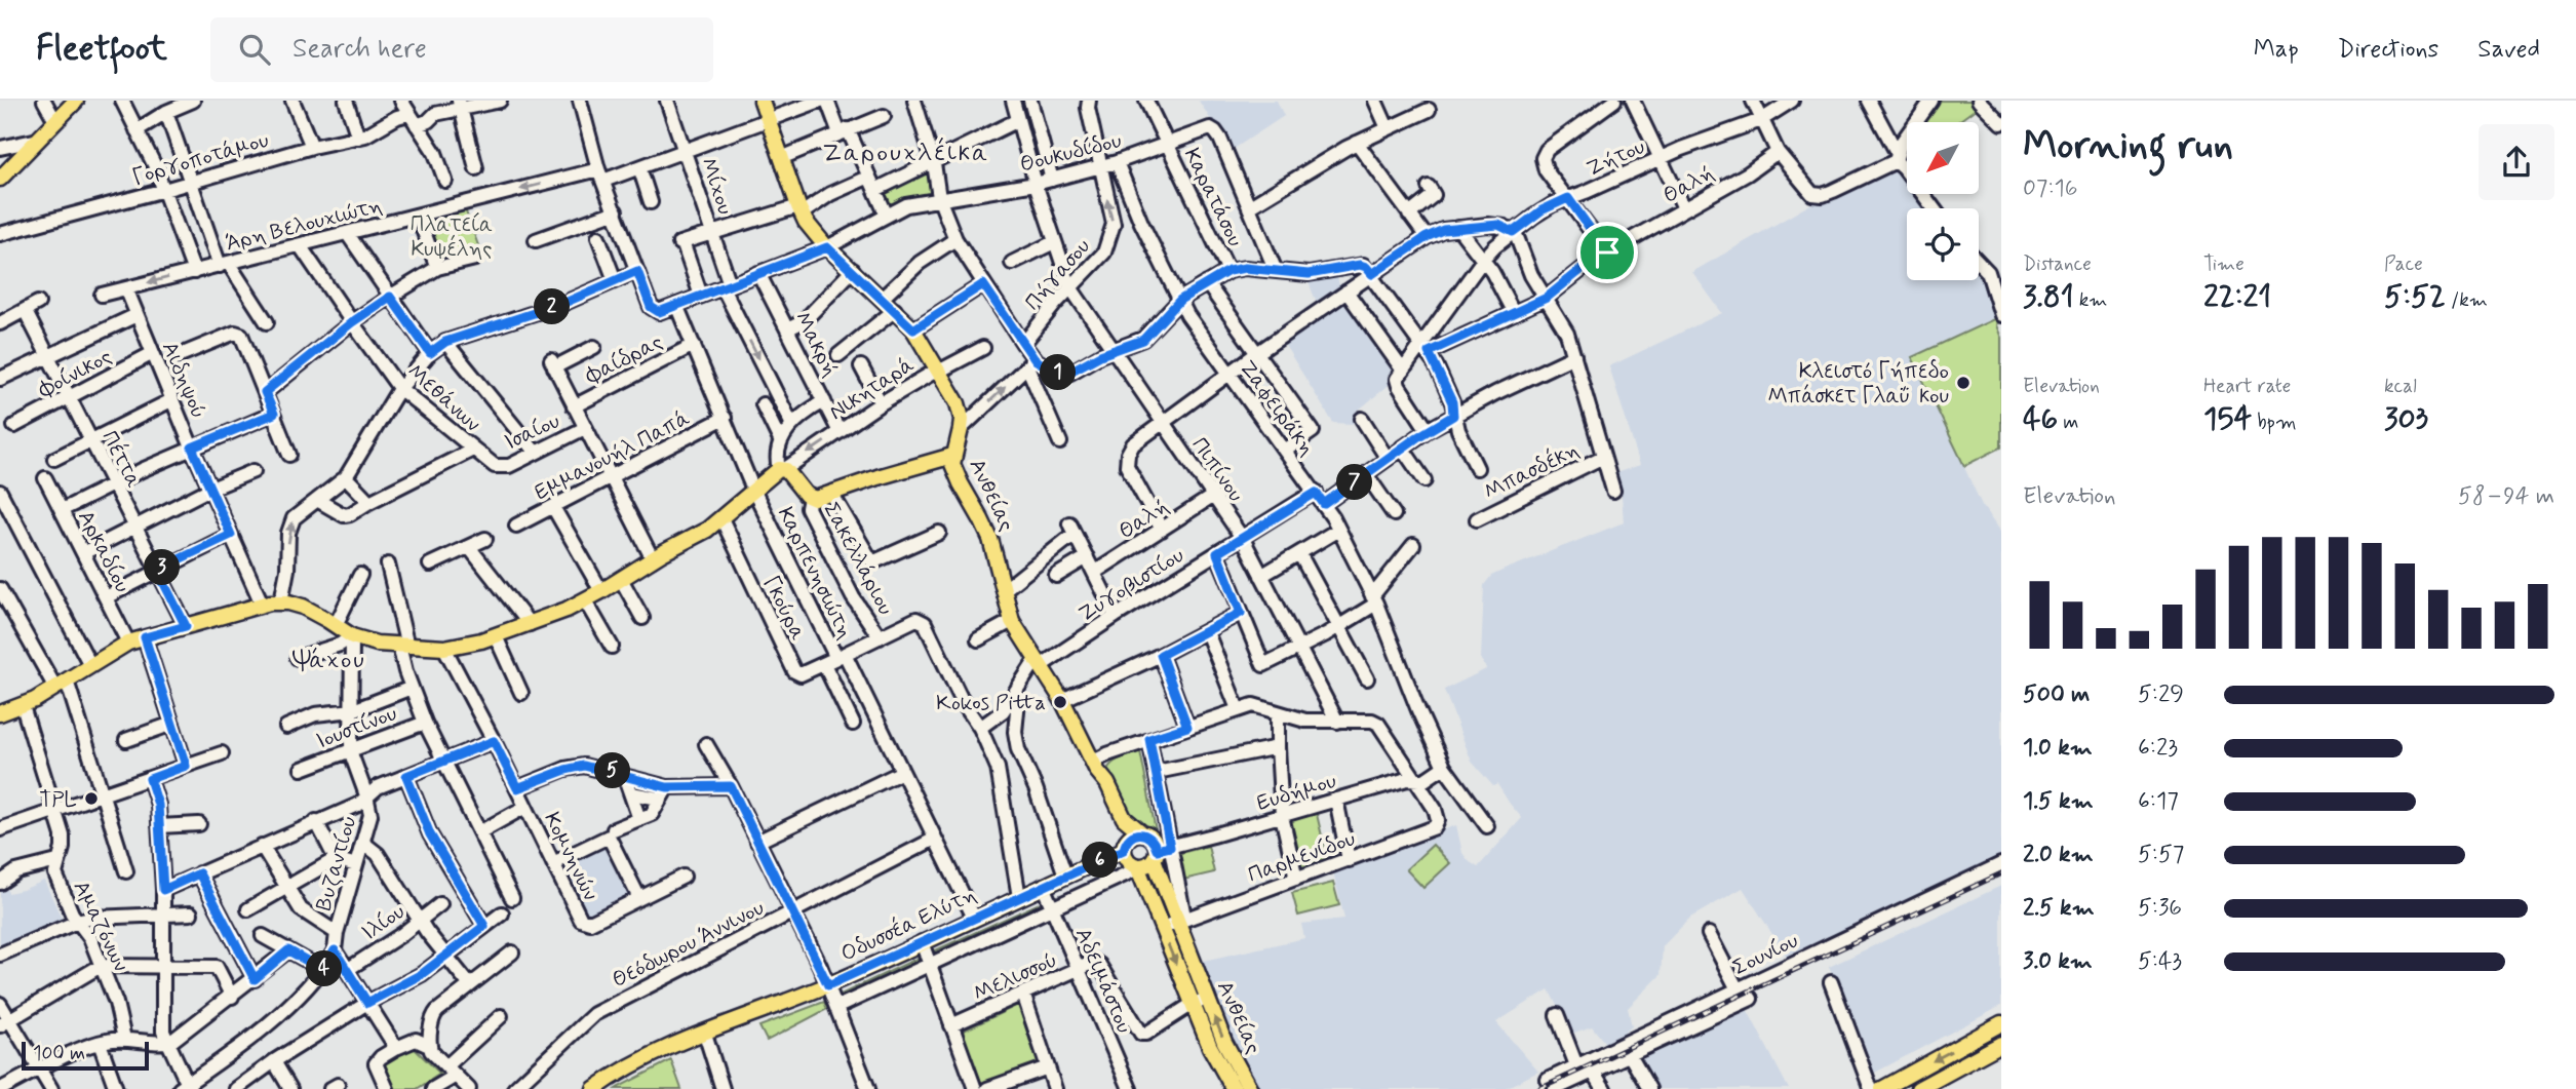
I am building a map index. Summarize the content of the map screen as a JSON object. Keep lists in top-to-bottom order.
{
  "streets": {
    "main road": ["Ανθείας", "Οδυσσέα Ελύτη"],
    "street": [
      "Θουκυδίδου",
      "Ζήτου",
      "Γοργοποτάμου",
      "Θαλή",
      "Μίχου",
      "Καρατάσου",
      "Άρη Βελουχιώτη",
      "Πήγασου",
      "Μακρή",
      "Φαίδρας",
      "Φοίνικος",
      "Αιδηψού",
      "Νικηταρά",
      "Μεθάνων",
      "Ζαφειράκη",
      "Ισαίου",
      "Εμμανουήλ Παπά",
      "Πέττα",
      "Πιπίνου",
      "Μπασδέκη",
      "Αρκαδίου",
      "Σακελλάριου",
      "Καρπενησιώτη",
      "Ζυγοβιστίου",
      "Γκούρα",
      "Ιουστίνου",
      "Ευδήμου",
      "Κομνηνών",
      "Παρμενίδου",
      "Βυζαντίου",
      "Ιλίου",
      "Αμαζόνων",
      "Θεόδωρου Άννινου",
      "Σουνίου",
      "Μελισσού",
      "Αδειμάστου"
    ]
  },
  "crossings": [
    ["Θουκυδίδου", "Μίχου"],
    ["Θουκυδίδου", "Καρατάσου"],
    ["Θουκυδίδου", "Πήγασου"],
    ["Θουκυδίδου", "Μακρή"],
    ["Θουκυδίδου", "Ζαφειράκη"],
    ["Θουκυδίδου", "Πιπίνου"],
    ["Θουκυδίδου", "Καρπενησιώτη"],
    ["Ζήτου", "Θαλή"],
    ["Θαλή", "Πιπίνου"],
    ["Μίχου", "Άρη Βελουχιώτη"],
    ["Άρη Βελουχιώτη", "Αιδηψού"],
    ["Άρη Βελουχιώτη", "Μεθάνων"],
    ["Πήγασου", "Πιπίνου"],
    ["Μακρή", "Νικηταρά"],
    ["Φαίδρας", "Καρπενησιώτη"],
    ["Φοίνικος", "Αιδηψού"],
    ["Φοίνικος", "Πέττα"],
    ["Μεθάνων", "Ισαίου"],
    ["Ζαφειράκη", "Ζυγοβιστίου"],
    ["Ζαφειράκη", "Ευδήμου"],
    ["Εμμανουήλ Παπά", "Καρπενησιώτη"],
    ["Πιπίνου", "Ζυγοβιστίου"],
    ["Ανθείας", "Ζυγοβιστίου"],
    ["Ανθείας", "Ευδήμου"],
    ["Ανθείας", "Παρμενίδου"],
    ["Ανθείας", "Οδυσσέα Ελύτη"],
    ["Ανθείας", "Μελισσού"],
    ["Καρπενησιώτη", "Γκούρα"],
    ["Καρπενησιώτη", "Οδυσσέα Ελύτη"],
    ["Καρπενησιώτη", "Θεόδωρου Άννινου"],
    ["Ιουστίνου", "Βυζαντίου"],
    ["Ευδήμου", "Παρμενίδου"],
    ["Ευδήμου", "Οδυσσέα Ελύτη"],
    ["Οδυσσέα Ελύτη", "Αδειμάστου"],
    ["Μελισσού", "Αδειμάστου"]
  ],
  "one_way": ["Πήγασου"],
  "districts": ["Ζαρουχλέικα", "Ψάχου"],
  "parks": ["Πλατεία Κυψέλης"],
  "places": ["Κλειστό Γήπεδο Μπάσκετ Γλαΰκου", "Kokos Pitta", "TPL"],
  "scale_bar": "100 m",
  "north": "bottom left",
  "page": {
    "header": "Fleetfoot",
    "search": "Search here",
    "nav": ["Map", "Directions", "Saved"],
    "heading": ["Morning run", "07:16"],
    "stats": [
      ["Distance", "3.81 km"],
      ["Time", "22:21"],
      ["Pace", "5:52 /km"],
      ["Elevation", "46 m"],
      ["Heart rate", "154 bpm"],
      ["kcal", "303"]
    ],
    "pins": [
      "2",
      "1",
      "7",
      "3",
      "5",
      "6",
      "4"
    ],
    "chart": ["Elevation", "58–94 m"],
    "list": [
      {
        "name": "500 m",
        "note": "5:29"
      },
      {
        "name": "1.0 km",
        "note": "6:23"
      },
      {
        "name": "1.5 km",
        "note": "6:17"
      },
      {
        "name": "2.0 km",
        "note": "5:57"
      },
      {
        "name": "2.5 km",
        "note": "5:36"
      },
      {
        "name": "3.0 km",
        "note": "5:43"
      }
    ],
    "scale": "100 m"
  }
}
